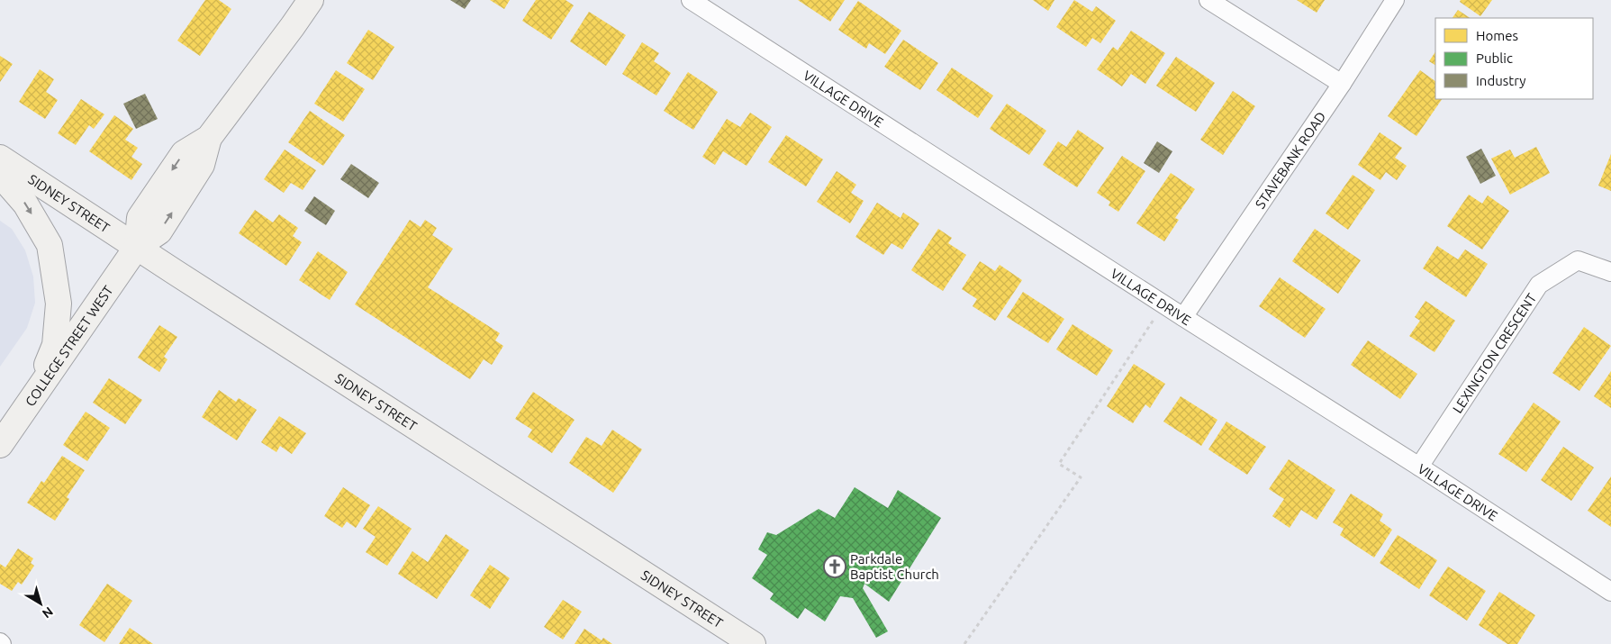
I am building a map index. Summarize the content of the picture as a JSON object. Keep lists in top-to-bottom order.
{
  "streets": {
    "main road": ["SIDNEY STREET", "COLLEGE STREET WEST"],
    "street": ["VILLAGE DRIVE", "STAVEBANK ROAD", "LEXINGTON CRESCENT"]
  },
  "crossings": [
    ["VILLAGE DRIVE", "STAVEBANK ROAD"],
    ["VILLAGE DRIVE", "LEXINGTON CRESCENT"],
    ["SIDNEY STREET", "COLLEGE STREET WEST"]
  ],
  "places": {
    "church": ["Parkdale Baptist Church"]
  },
  "legend": ["Homes", "Public", "Industry"],
  "north": "bottom right"
}
